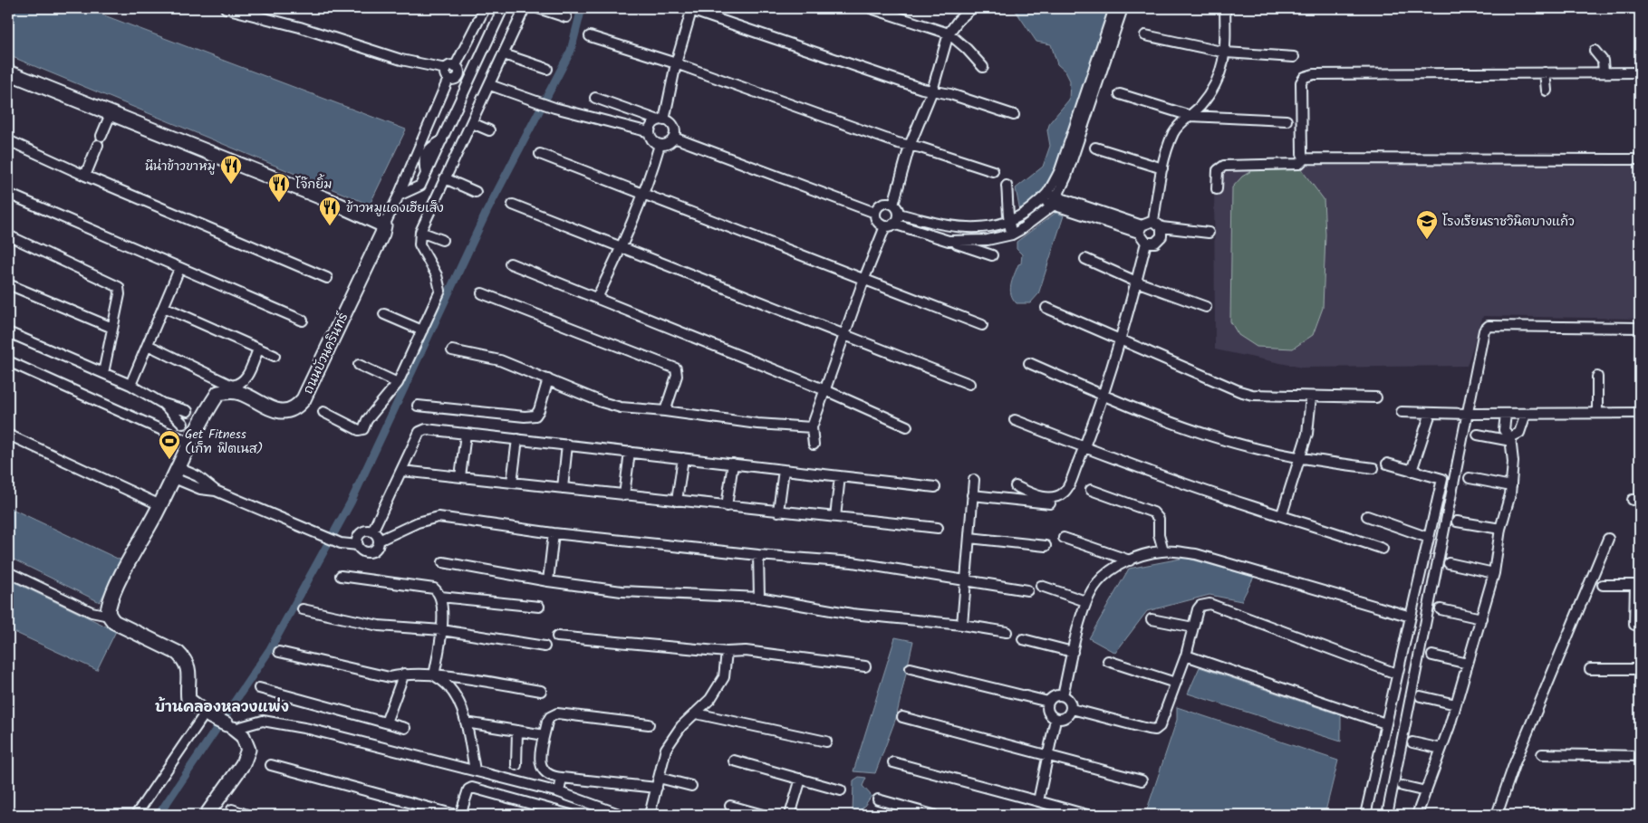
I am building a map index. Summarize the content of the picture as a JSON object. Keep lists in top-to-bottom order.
{
  "streets": {
    "street": ["ถนนบัวนครินทร์"]
  },
  "districts": ["บ้านคลองหลวงแพ่ง"],
  "places": {
    "restaurant": ["นีน่าข้าวขาหมู", "โจ๊กยิ้ม", "ข้าวหมูแดงเฮียเส็ง"],
    "school or university": ["โรงเรียนราชวินิตบางแก้ว"],
    "sports": ["Get Fitness (เก็ท ฟิตเนส)"]
  }
}
